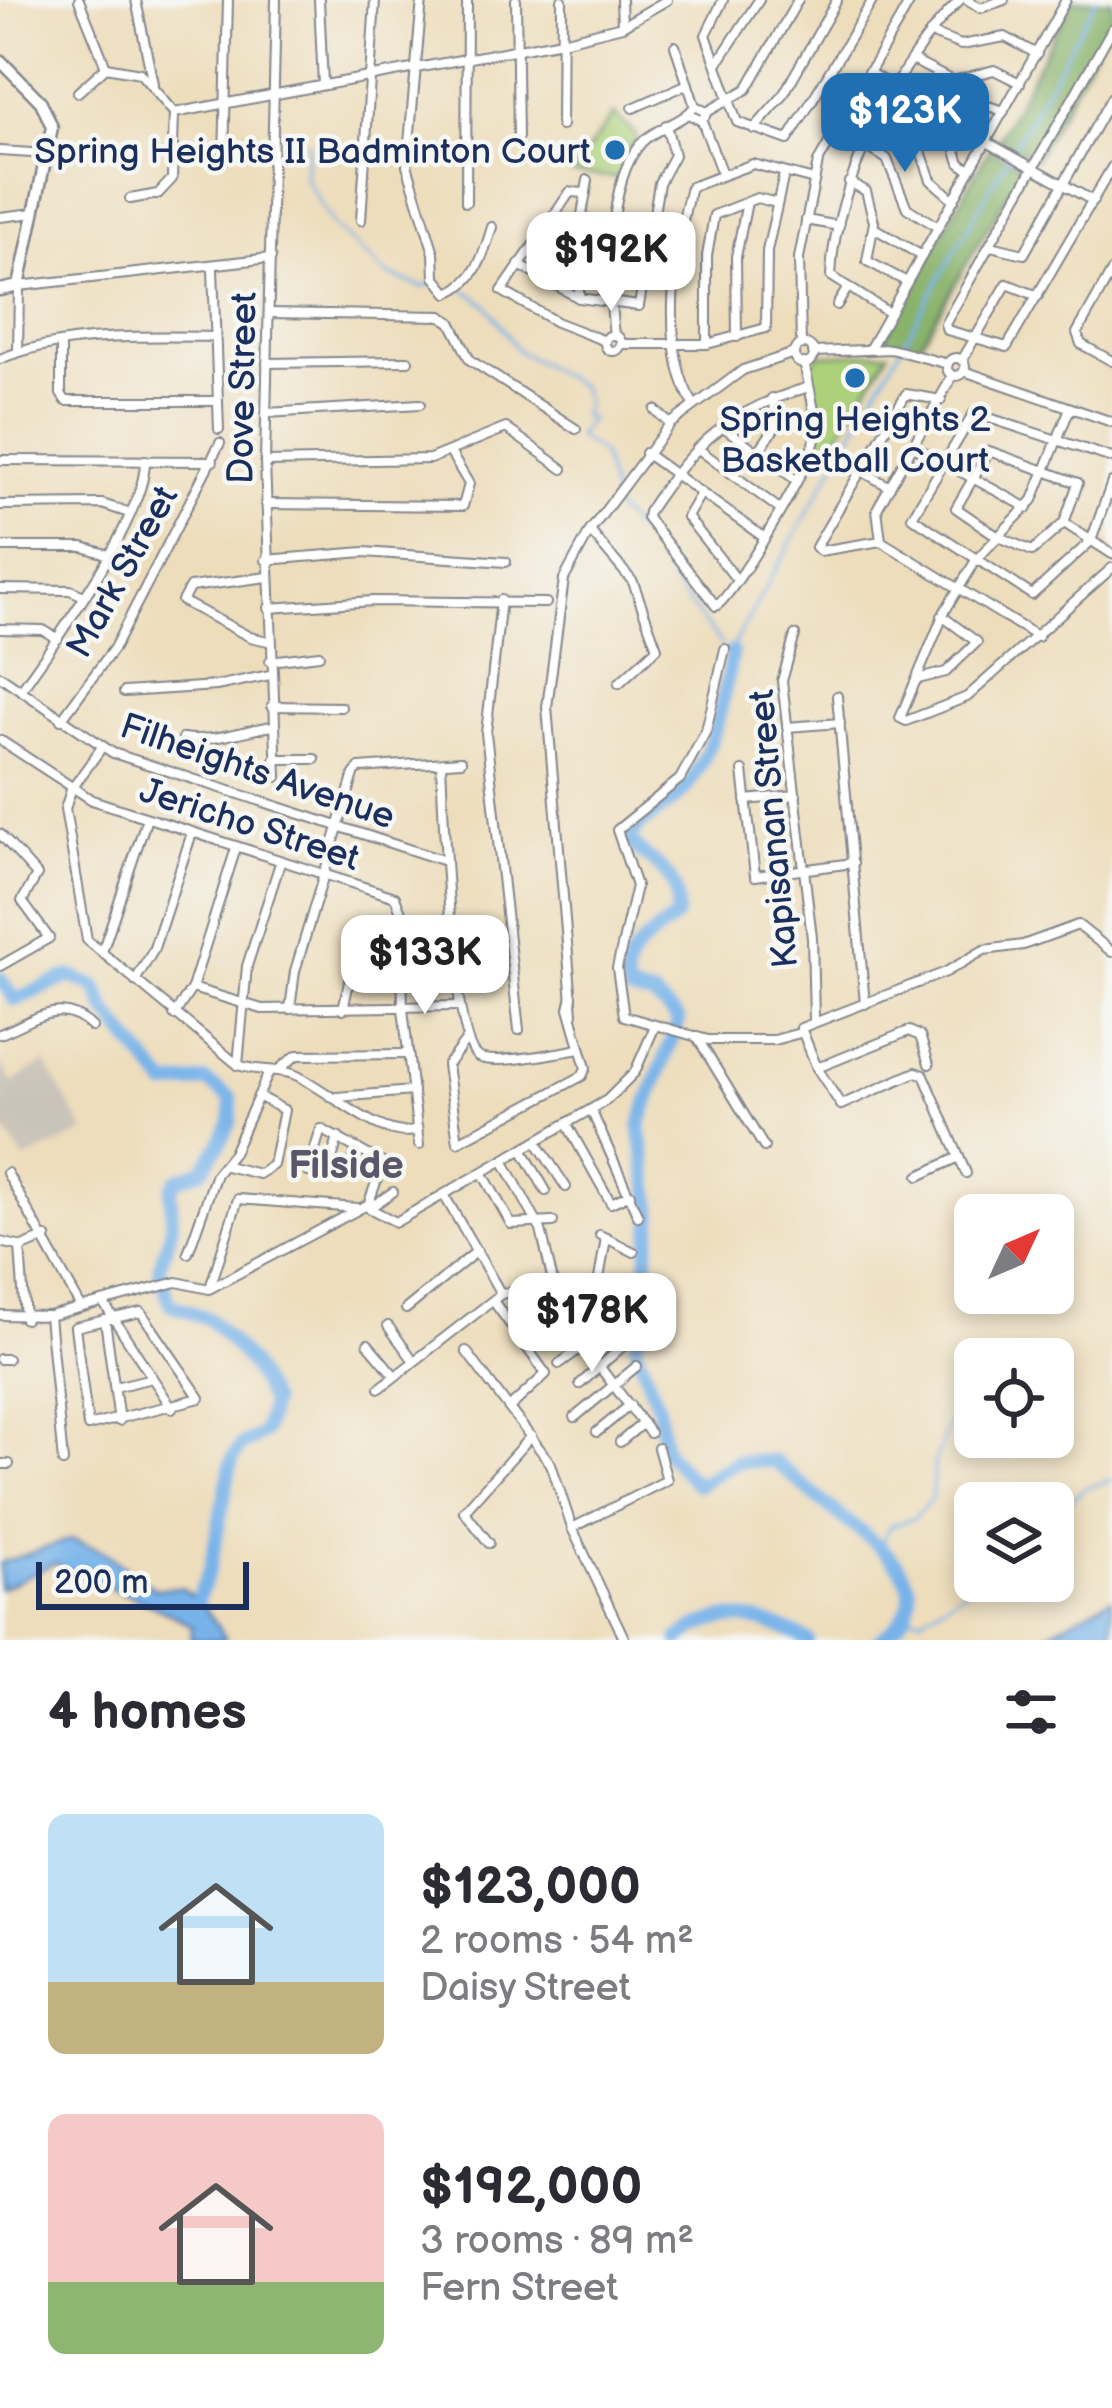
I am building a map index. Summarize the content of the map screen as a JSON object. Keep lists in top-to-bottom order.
{
  "streets": {
    "street": [
      "Dove Street",
      "Mark Street",
      "Filheights Avenue",
      "Jericho Street",
      "Kapisanan Street"
    ]
  },
  "crossings": [
    ["Mark Street", "Filheights Avenue"]
  ],
  "districts": ["Filside"],
  "places": ["Spring Heights II Badminton Court", "Spring Heights 2 Basketball Court"],
  "scale_bar": "200 m",
  "north": "top right",
  "page": {
    "price": [
      "$123K",
      "$192K",
      "$133K",
      "$178K"
    ],
    "scale": "200 m",
    "heading": "4 homes",
    "list": [
      {
        "name": "$123,000",
        "note": "2 rooms · 54 m² · Daisy Street"
      },
      {
        "name": "$192,000",
        "note": "3 rooms · 89 m² · Fern Street"
      }
    ]
  }
}
